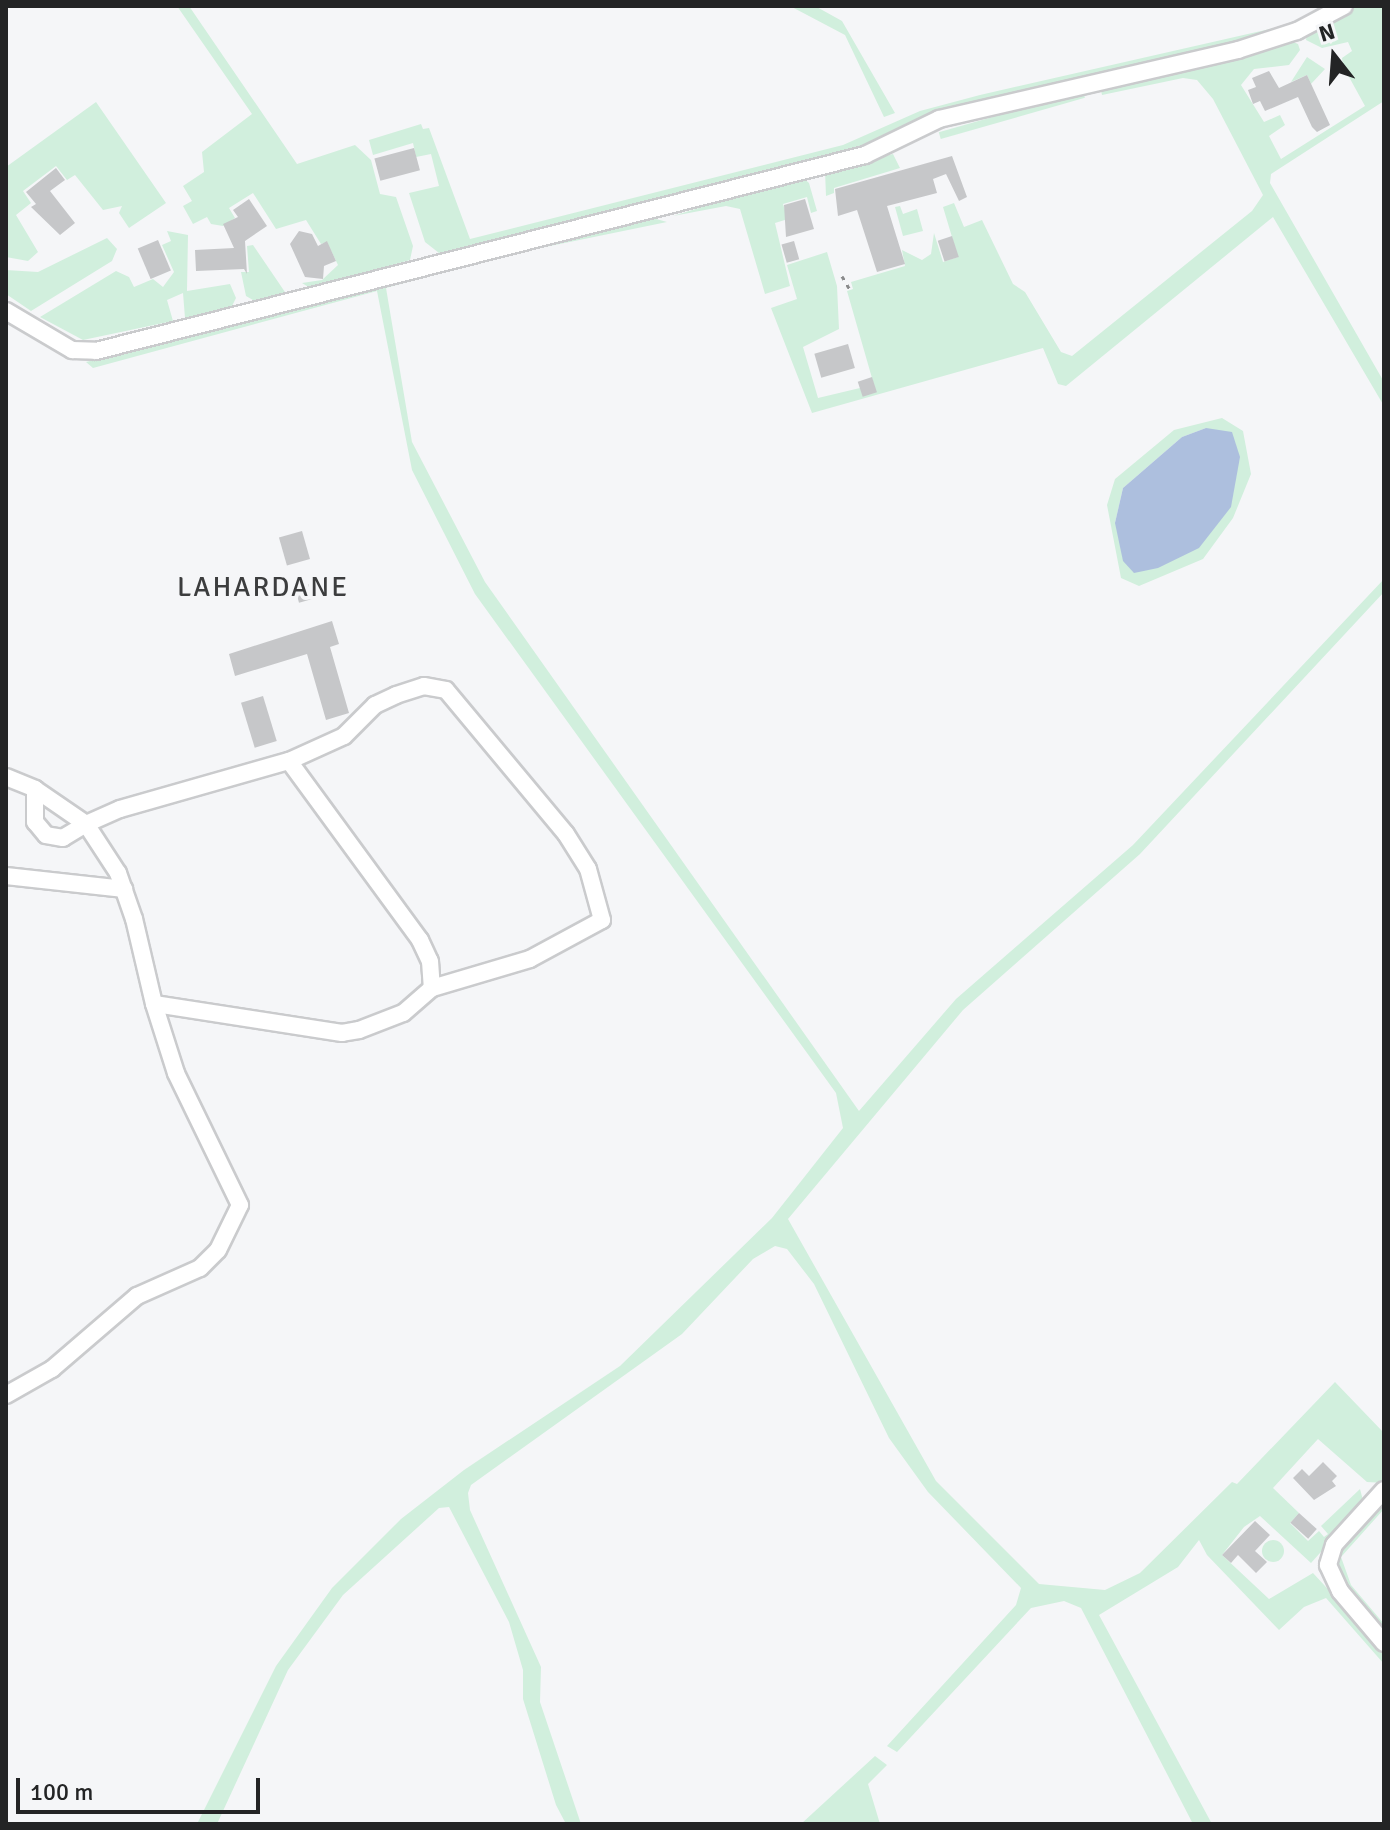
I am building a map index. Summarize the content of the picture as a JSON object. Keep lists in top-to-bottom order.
{
  "districts": ["LAHARDANE"],
  "scale_bar": "100 m",
  "north": "top"
}
